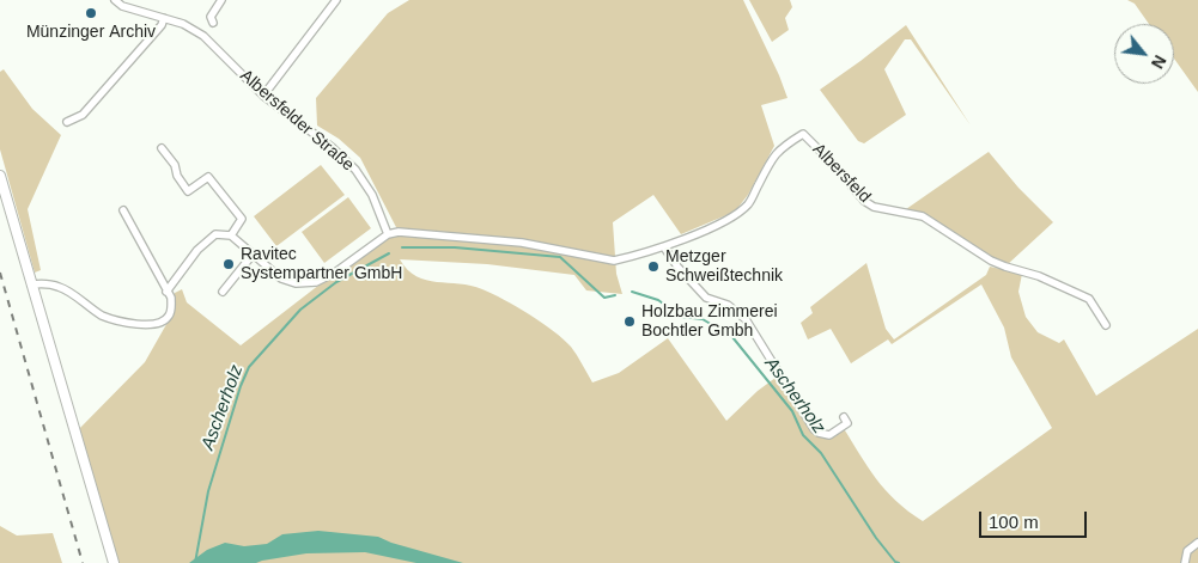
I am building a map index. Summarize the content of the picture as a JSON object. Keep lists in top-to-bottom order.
{
  "streets": {
    "street": ["Albersfelder Straße", "Albersfeld"]
  },
  "crossings": [
    ["Albersfelder Straße", "Albersfeld"]
  ],
  "water": ["Ascherholz"],
  "places": [
    "Münzinger Archiv",
    "Ravitec Systempartner GmbH",
    "Metzger Schweißtechnik",
    "Holzbau Zimmerei Bochtler Gmbh"
  ],
  "scale_bar": "100 m",
  "north": "bottom right"
}
